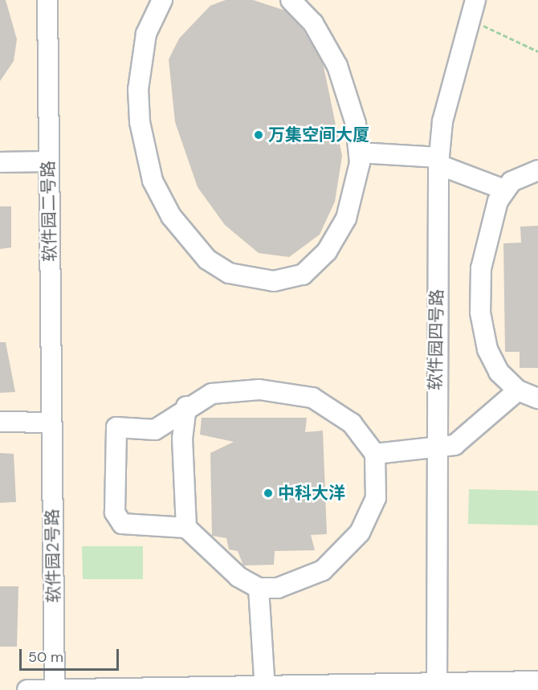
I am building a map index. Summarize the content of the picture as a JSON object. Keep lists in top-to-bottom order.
{
  "streets": {
    "street": ["软件园二号路", "软件园四号路", "软件园2号路"]
  },
  "crossings": [
    ["软件园二号路", "软件园2号路"]
  ],
  "places": ["万集空间大厦", "中科大洋"],
  "scale_bar": "50 m"
}
